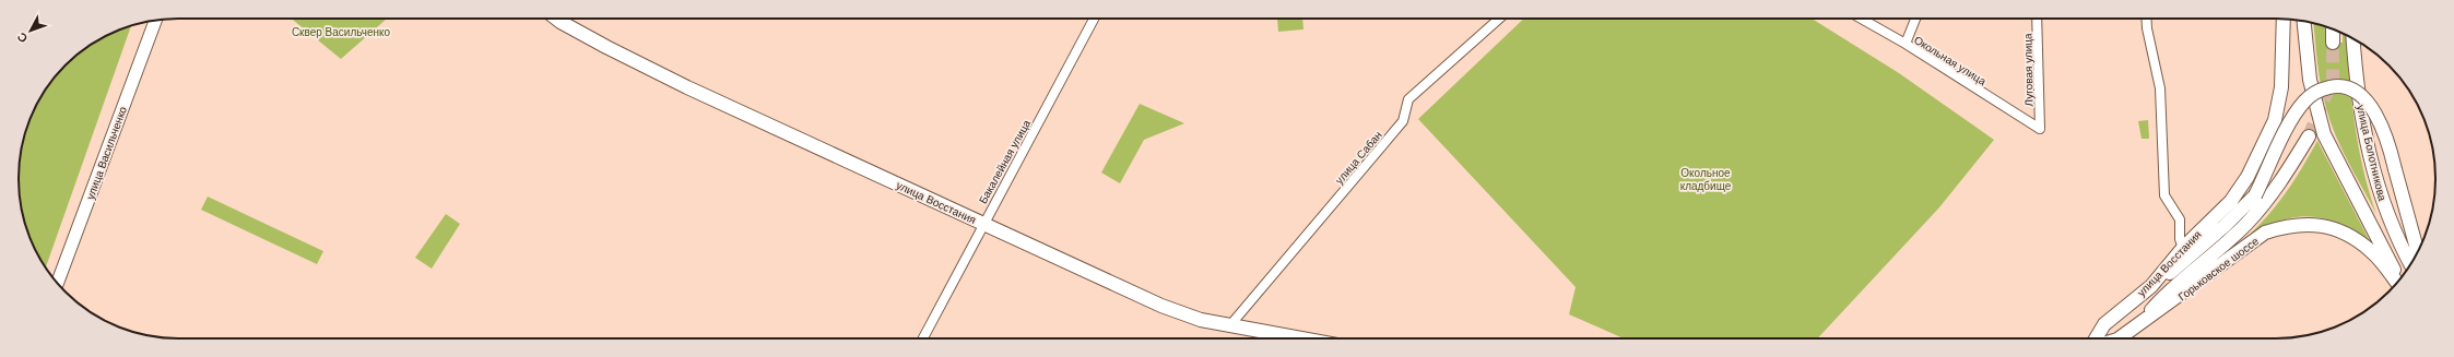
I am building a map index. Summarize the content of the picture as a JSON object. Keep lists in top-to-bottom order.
{
  "streets": {
    "main road": [
      "улица Васильченко",
      "улица Болотникова",
      "улица Восстания",
      "Горьковское шоссе"
    ],
    "street": [
      "Окольная улица",
      "Луговая улица",
      "улица Сабан",
      "Бакалейная улица"
    ]
  },
  "crossings": [
    ["Окольная улица", "Луговая улица"],
    ["улица Сабан", "улица Восстания"],
    ["Бакалейная улица", "улица Восстания"]
  ],
  "parks": ["Сквер Васильченко", "Окольное кладбище"],
  "north": "bottom left"
}
